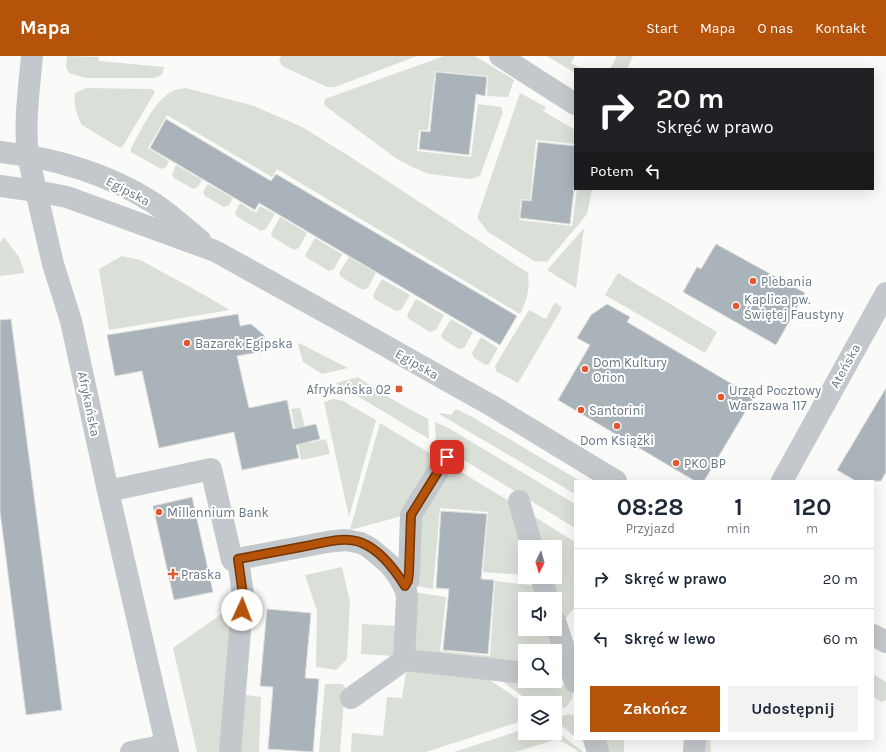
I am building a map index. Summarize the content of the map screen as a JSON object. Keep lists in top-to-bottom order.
{
  "streets": {
    "street": ["Egipska", "Ateńska", "Afrykańska"]
  },
  "crossings": [
    ["Egipska", "Afrykańska"]
  ],
  "places": {
    "other": [
      "Plebania",
      "Kaplica pw. Świętej Faustyny",
      "Bazarek Egipska",
      "Dom Kultury Orion",
      "Urząd Pocztowy Warszawa 117",
      "Santorini",
      "Dom Książki",
      "PKO BP",
      "Millennium Bank"
    ],
    "transit": ["Afrykańska 02"],
    "health": ["Praska"]
  },
  "north": "bottom",
  "page": {
    "header": "Mapa",
    "nav": [
      "Start",
      "Mapa",
      "O nas",
      "Kontakt"
    ],
    "turn": ["20 m", "Skręć w prawo"],
    "then": "Potem",
    "eta": [
      "08:28",
      "Przyjazd",
      "1",
      "min",
      "120",
      "m"
    ],
    "list": [
      {
        "name": "Skręć w prawo",
        "value": "20 m"
      },
      {
        "name": "Skręć w lewo",
        "value": "60 m"
      }
    ],
    "buttons": ["Zakończ", "Udostępnij"]
  }
}
